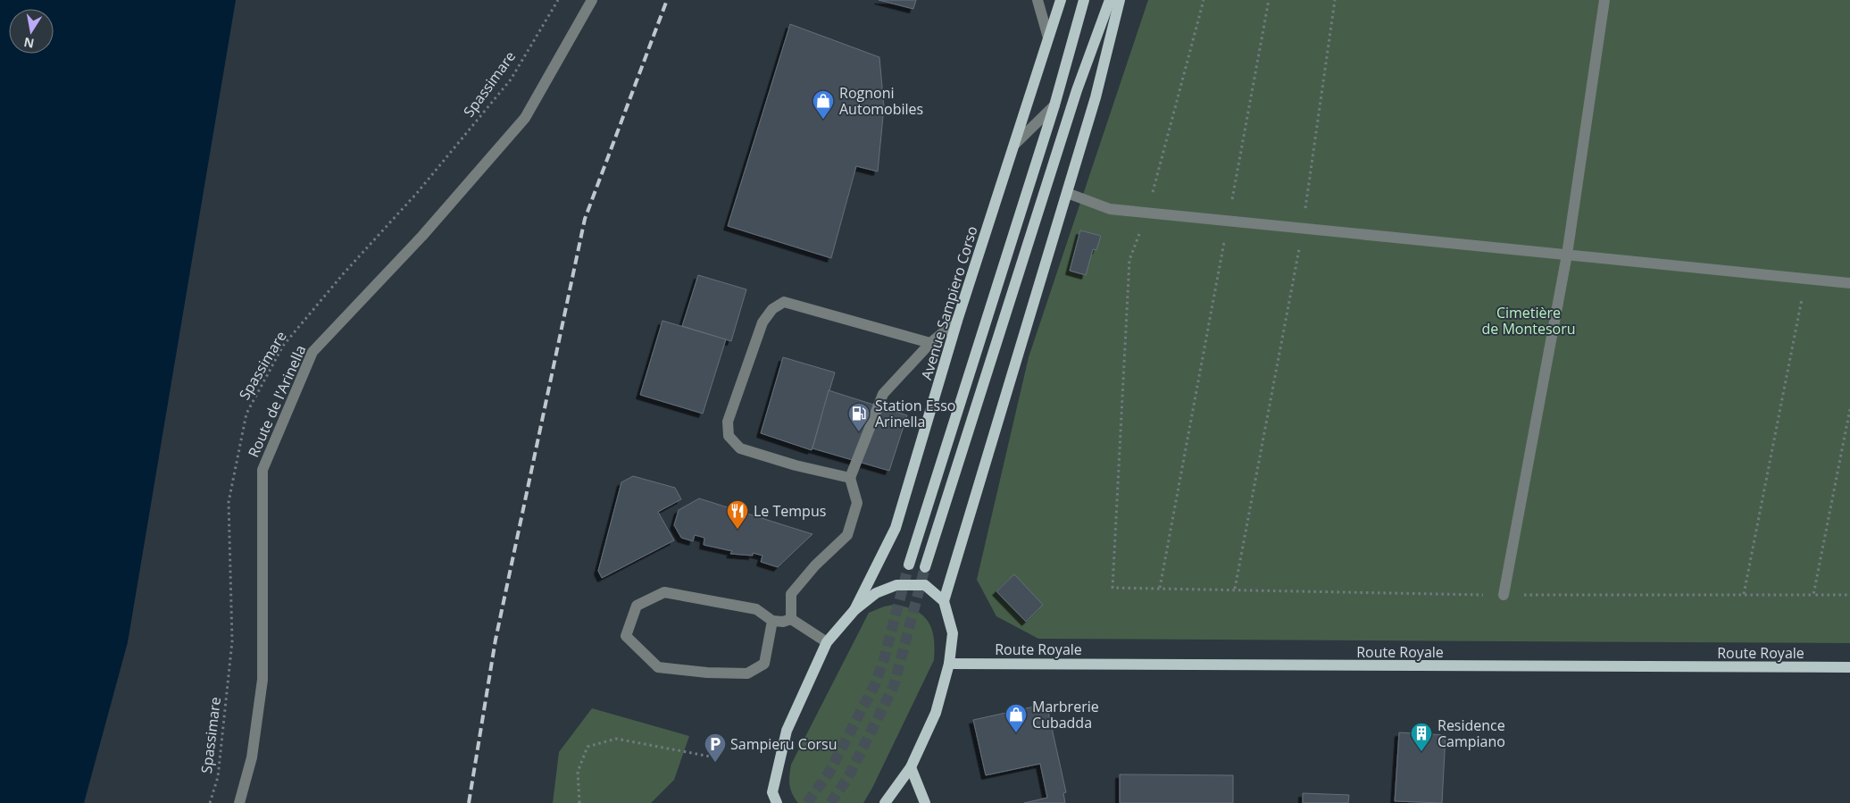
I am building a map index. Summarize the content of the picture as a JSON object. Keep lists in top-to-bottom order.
{
  "streets": {
    "main road": ["Avenue Sampiero Corso", "Route Royale"],
    "street": ["Route de l'Arinella"],
    "path": ["Spassimare"]
  },
  "parks": ["Cimetière de Montesoru"],
  "places": {
    "shop": ["Rognoni Automobiles", "Marbrerie Cubadda"],
    "fuel station": ["Station Esso Arinella"],
    "restaurant": ["Le Tempus"],
    "building": ["Residence Campiano"],
    "parking": ["Sampieru Corsu"]
  },
  "north": "bottom"
}
